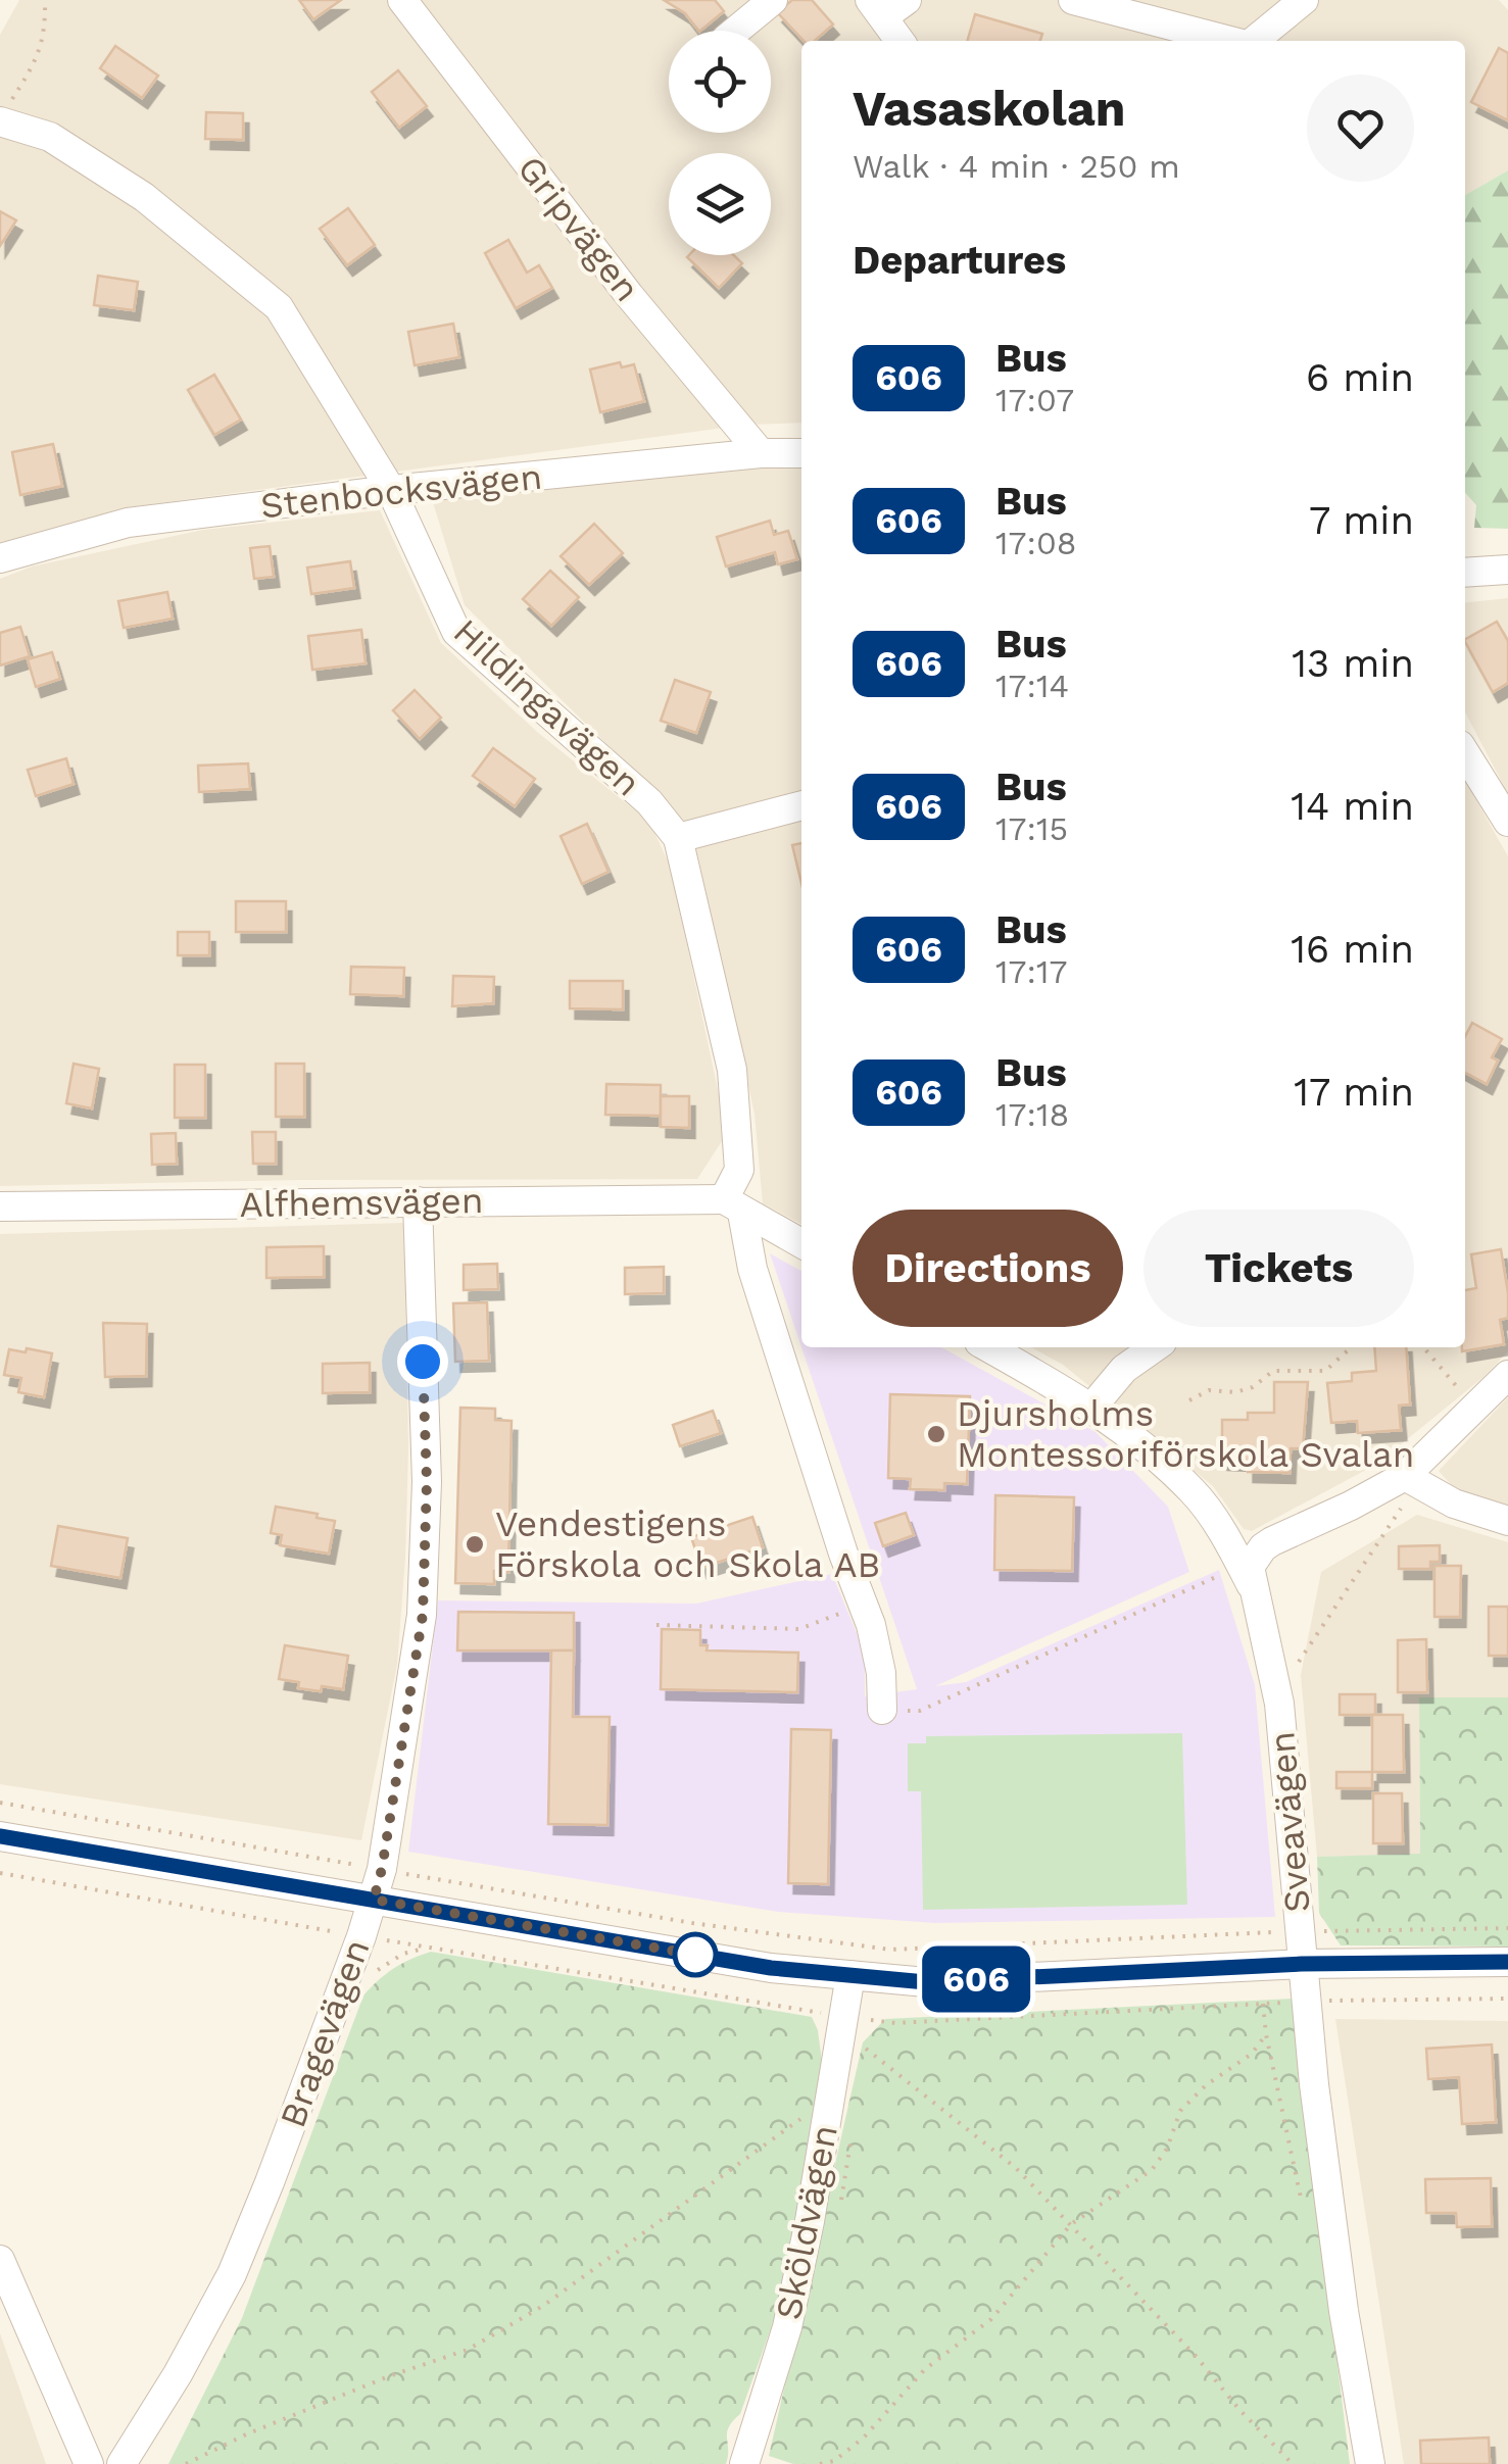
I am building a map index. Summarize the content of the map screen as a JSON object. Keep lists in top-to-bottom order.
{
  "streets": {
    "street": [
      "Gripvägen",
      "Stenbocksvägen",
      "Hildingavägen",
      "Alfhemsvägen",
      "Sveavägen",
      "Bragevägen",
      "Sköldvägen"
    ]
  },
  "crossings": [
    ["Gripvägen", "Stenbocksvägen"],
    ["Stenbocksvägen", "Hildingavägen"],
    ["Hildingavägen", "Alfhemsvägen"],
    ["Alfhemsvägen", "Bragevägen"]
  ],
  "places": ["Djursholms Montessoriförskola Svalan", "Vendestigens Förskola och Skola AB"],
  "lines": ["bus line 606"],
  "page": {
    "on_map": "606",
    "heading": [
      ["Vasaskolan", "Walk · 4 min · 250 m"],
      "Departures"
    ],
    "list": [
      {
        "mark": "606",
        "name": "Bus",
        "note": "17:07",
        "value": "6 min"
      },
      {
        "mark": "606",
        "name": "Bus",
        "note": "17:08",
        "value": "7 min"
      },
      {
        "mark": "606",
        "name": "Bus",
        "note": "17:14",
        "value": "13 min"
      },
      {
        "mark": "606",
        "name": "Bus",
        "note": "17:15",
        "value": "14 min"
      },
      {
        "mark": "606",
        "name": "Bus",
        "note": "17:17",
        "value": "16 min"
      },
      {
        "mark": "606",
        "name": "Bus",
        "note": "17:18",
        "value": "17 min"
      }
    ],
    "buttons": ["Directions", "Tickets"]
  }
}
